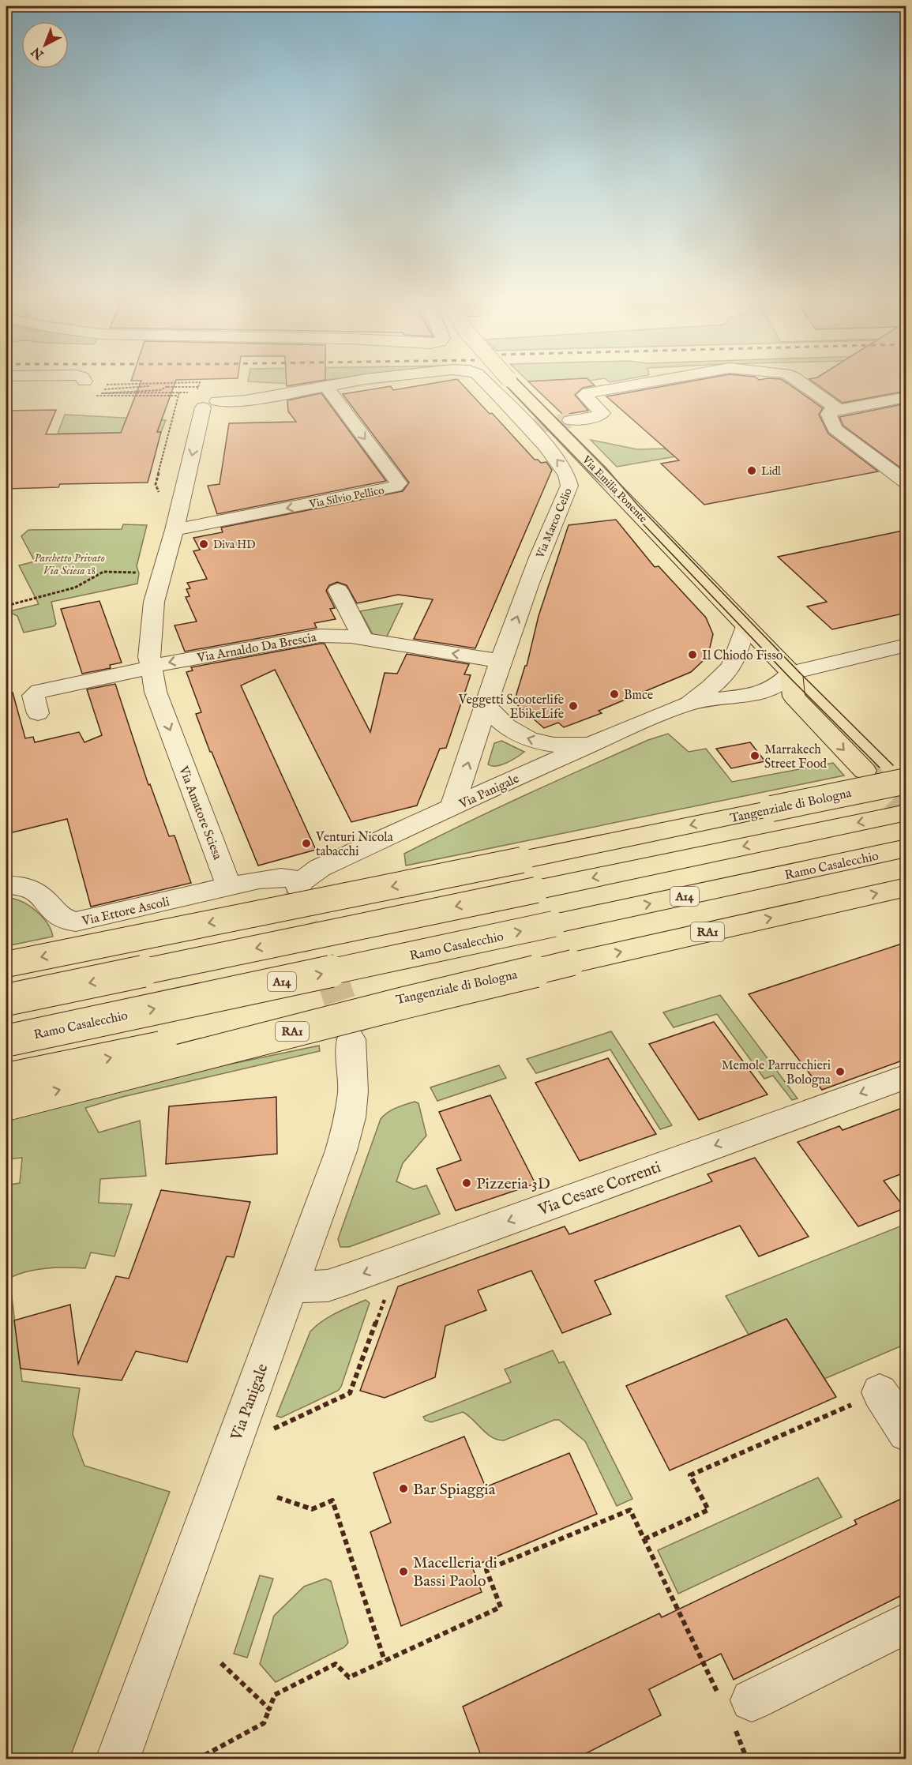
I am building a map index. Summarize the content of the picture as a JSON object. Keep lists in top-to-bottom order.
{
  "streets": {
    "main road": [
      "Via Emilia Ponente",
      "Tangenziale di Bologna",
      "Ramo Casalecchio",
      "A14",
      "RA1"
    ],
    "street": [
      "Via Silvio Pellico",
      "Via Marco Celio",
      "Via Arnaldo Da Brescia",
      "Via Panigale",
      "Via Amatore Sciesa",
      "Via Ettore Ascoli",
      "Via Cesare Correnti"
    ]
  },
  "crossings": [
    ["Via Emilia Ponente", "Via Panigale"],
    ["Via Silvio Pellico", "Via Marco Celio"],
    ["Via Silvio Pellico", "Via Amatore Sciesa"],
    ["Via Marco Celio", "Via Arnaldo Da Brescia"],
    ["Via Marco Celio", "Via Panigale"],
    ["Via Marco Celio", "Via Amatore Sciesa"],
    ["Via Arnaldo Da Brescia", "Via Amatore Sciesa"],
    ["Via Panigale", "Via Amatore Sciesa"],
    ["Via Panigale", "Via Ettore Ascoli"],
    ["Via Panigale", "Via Cesare Correnti"],
    ["Via Amatore Sciesa", "Via Ettore Ascoli"]
  ],
  "one_way": [
    "Via Marco Celio",
    "Via Arnaldo Da Brescia",
    "Via Amatore Sciesa",
    "Via Cesare Correnti"
  ],
  "parks": ["Parchetto Privato Via Sciesa 18"],
  "places": [
    "Lidl",
    "Diva HD",
    "Il Chiodo Fisso",
    "Bmce",
    "Veggetti Scooterlife EbikeLife",
    "Marrakech Street Food",
    "Venturi Nicola tabacchi",
    "Memole Parrucchieri Bologna",
    "Pizzeria 3D",
    "Bar Spiaggia",
    "Macelleria di Bassi Paolo"
  ],
  "north": "bottom left"
}
